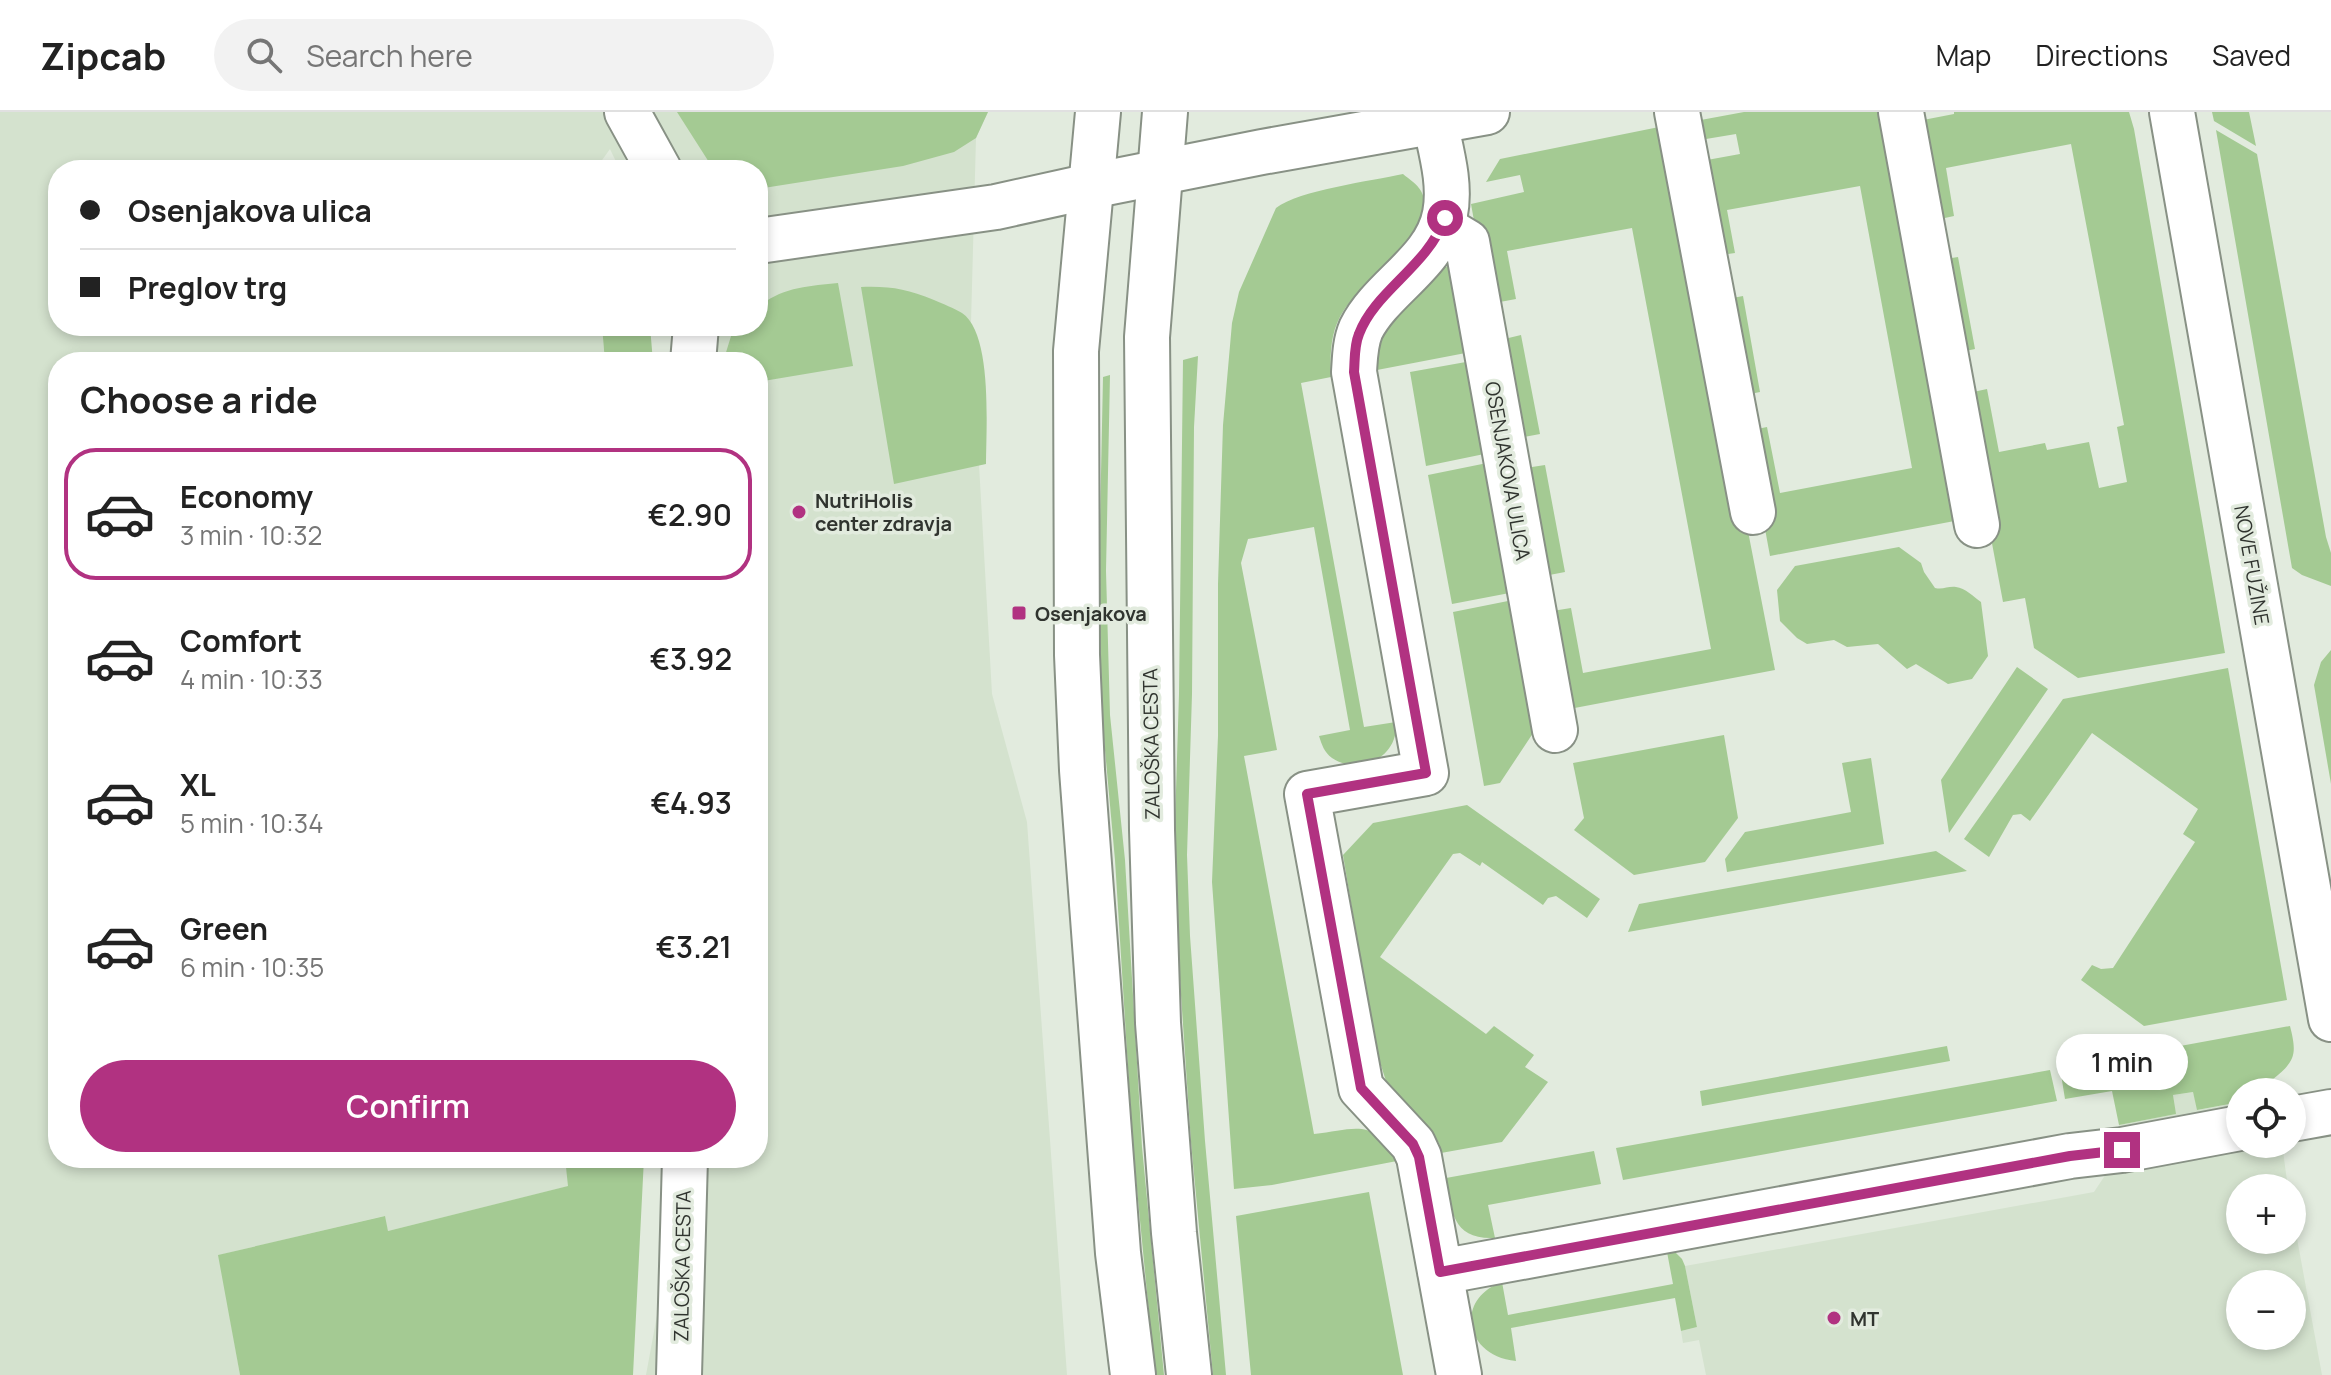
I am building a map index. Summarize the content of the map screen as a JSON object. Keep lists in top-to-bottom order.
{
  "streets": {
    "street": ["OSENJAKOVA ULICA", "NOVE FUŽINE", "ZALOŠKA CESTA"]
  },
  "places": {
    "other": ["NutriHolis center zdravja", "MT"],
    "transit": ["Osenjakova"]
  },
  "page": {
    "header": "Zipcab",
    "search": "Search here",
    "nav": ["Map", "Directions", "Saved"],
    "banner": ["Osenjakova ulica", "Preglov trg"],
    "heading": "Choose a ride",
    "list": [
      {
        "name": "Economy",
        "note": "3 min · 10:32",
        "value": "€2.90"
      },
      {
        "name": "Comfort",
        "note": "4 min · 10:33",
        "value": "€3.92"
      },
      {
        "name": "XL",
        "note": "5 min · 10:34",
        "value": "€4.93"
      },
      {
        "name": "Green",
        "note": "6 min · 10:35",
        "value": "€3.21"
      }
    ],
    "bubble": "1 min",
    "buttons": "Confirm",
    "map_buttons": ["+", "−"]
  }
}
